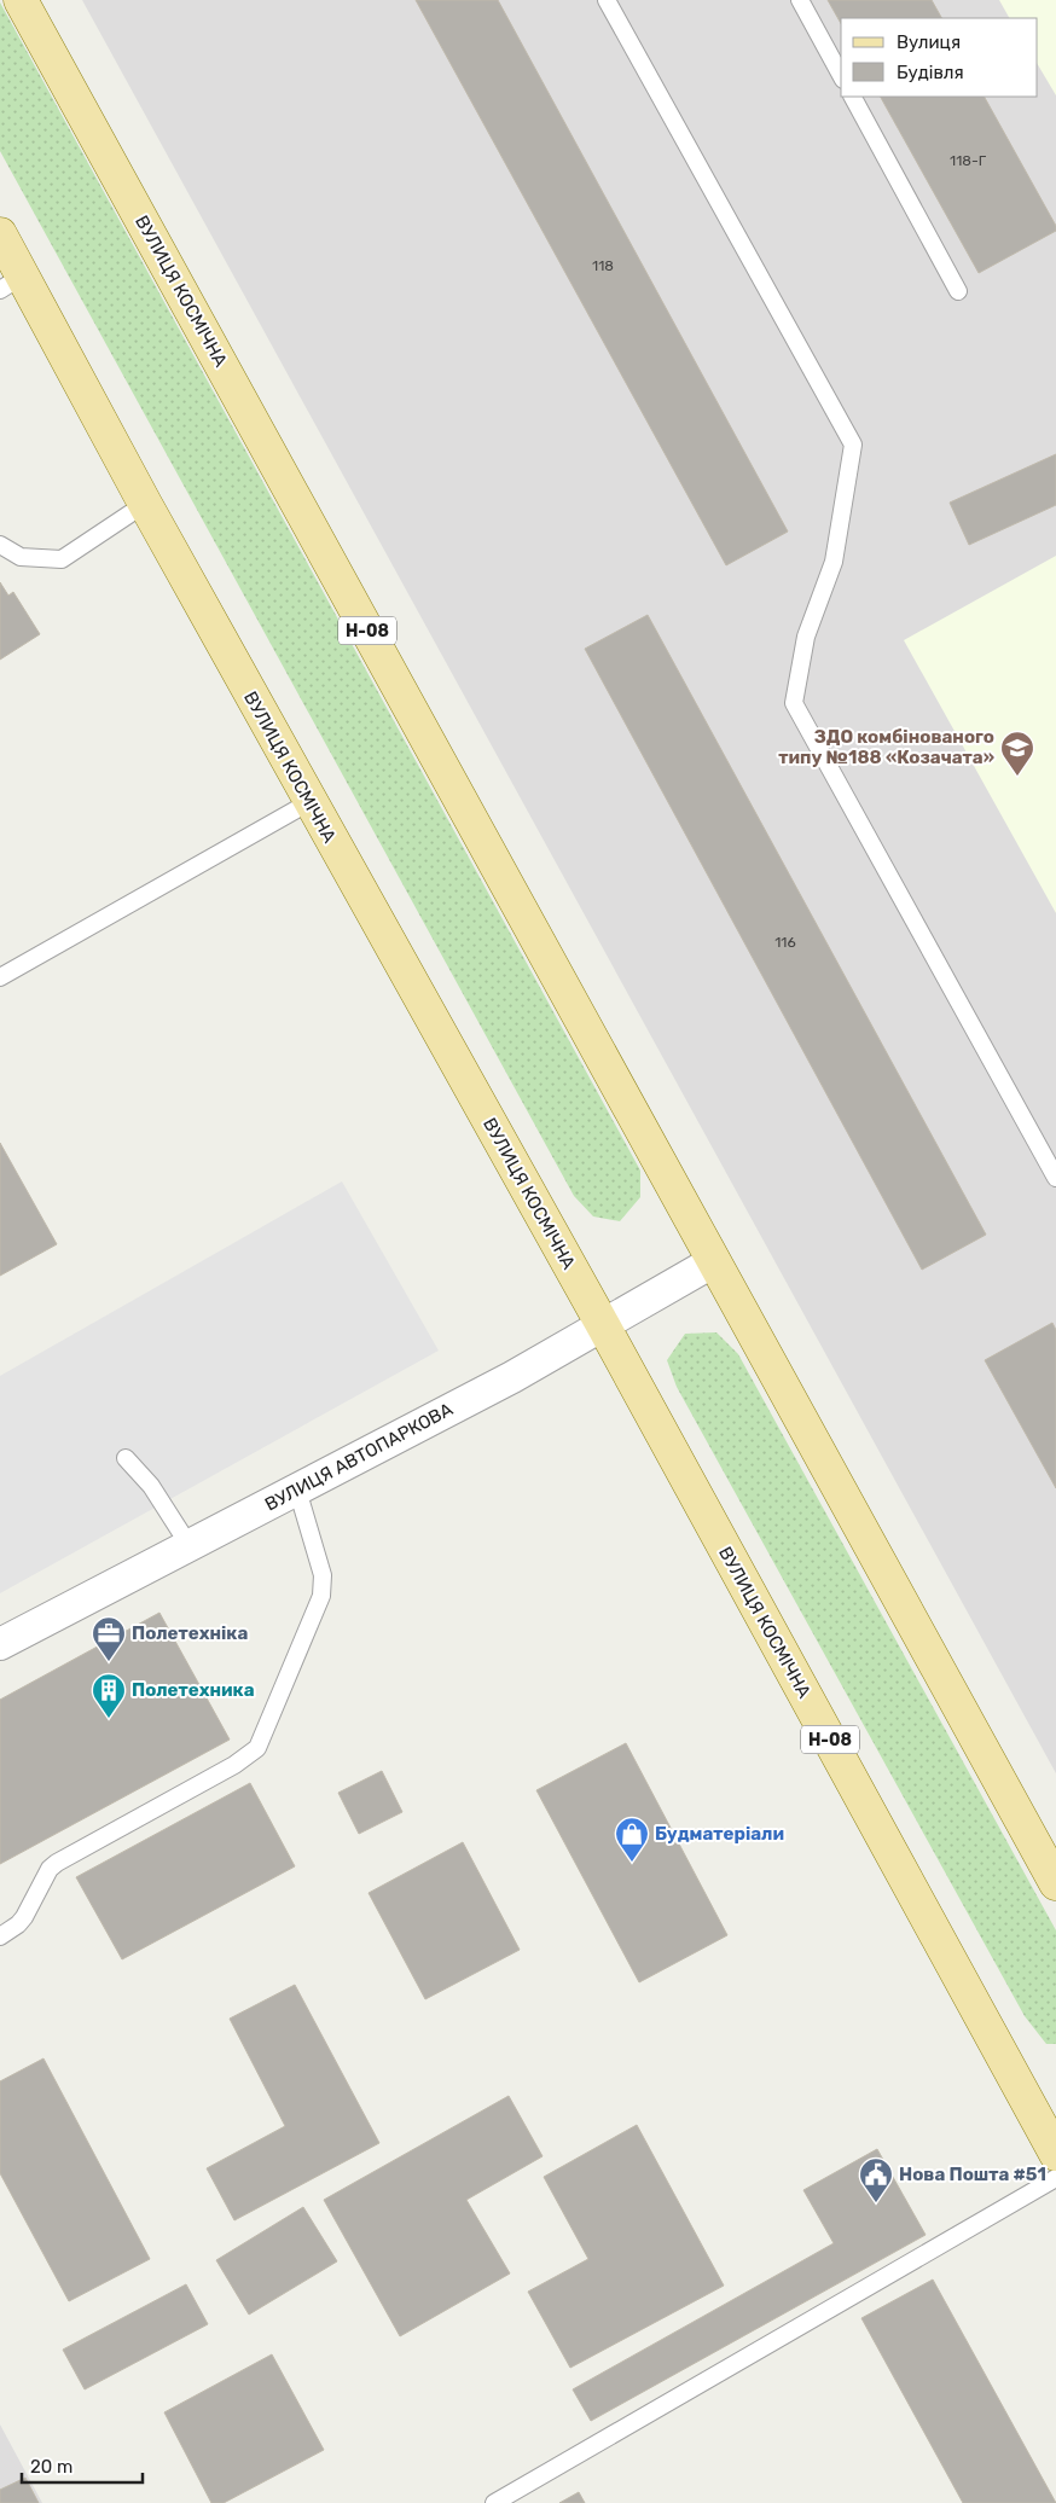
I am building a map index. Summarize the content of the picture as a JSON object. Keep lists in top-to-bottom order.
{
  "streets": {
    "main road": ["ВУЛИЦЯ КОСМІЧНА", "Н-08"],
    "street": ["ВУЛИЦЯ АВТОПАРКОВА"]
  },
  "crossings": [
    ["ВУЛИЦЯ КОСМІЧНА", "ВУЛИЦЯ АВТОПАРКОВА"]
  ],
  "places": {
    "school or university": ["ЗДО комбінованого типу №188 «Козачата»"],
    "office": ["Полетехніка"],
    "building": ["Полетехника"],
    "shop": ["Будматеріали"],
    "public building": ["Нова Пошта #51"]
  },
  "house_numbers": ["118-Г", "118", "116"],
  "legend": ["Вулиця", "Будівля"],
  "scale_bar": "20 m"
}
